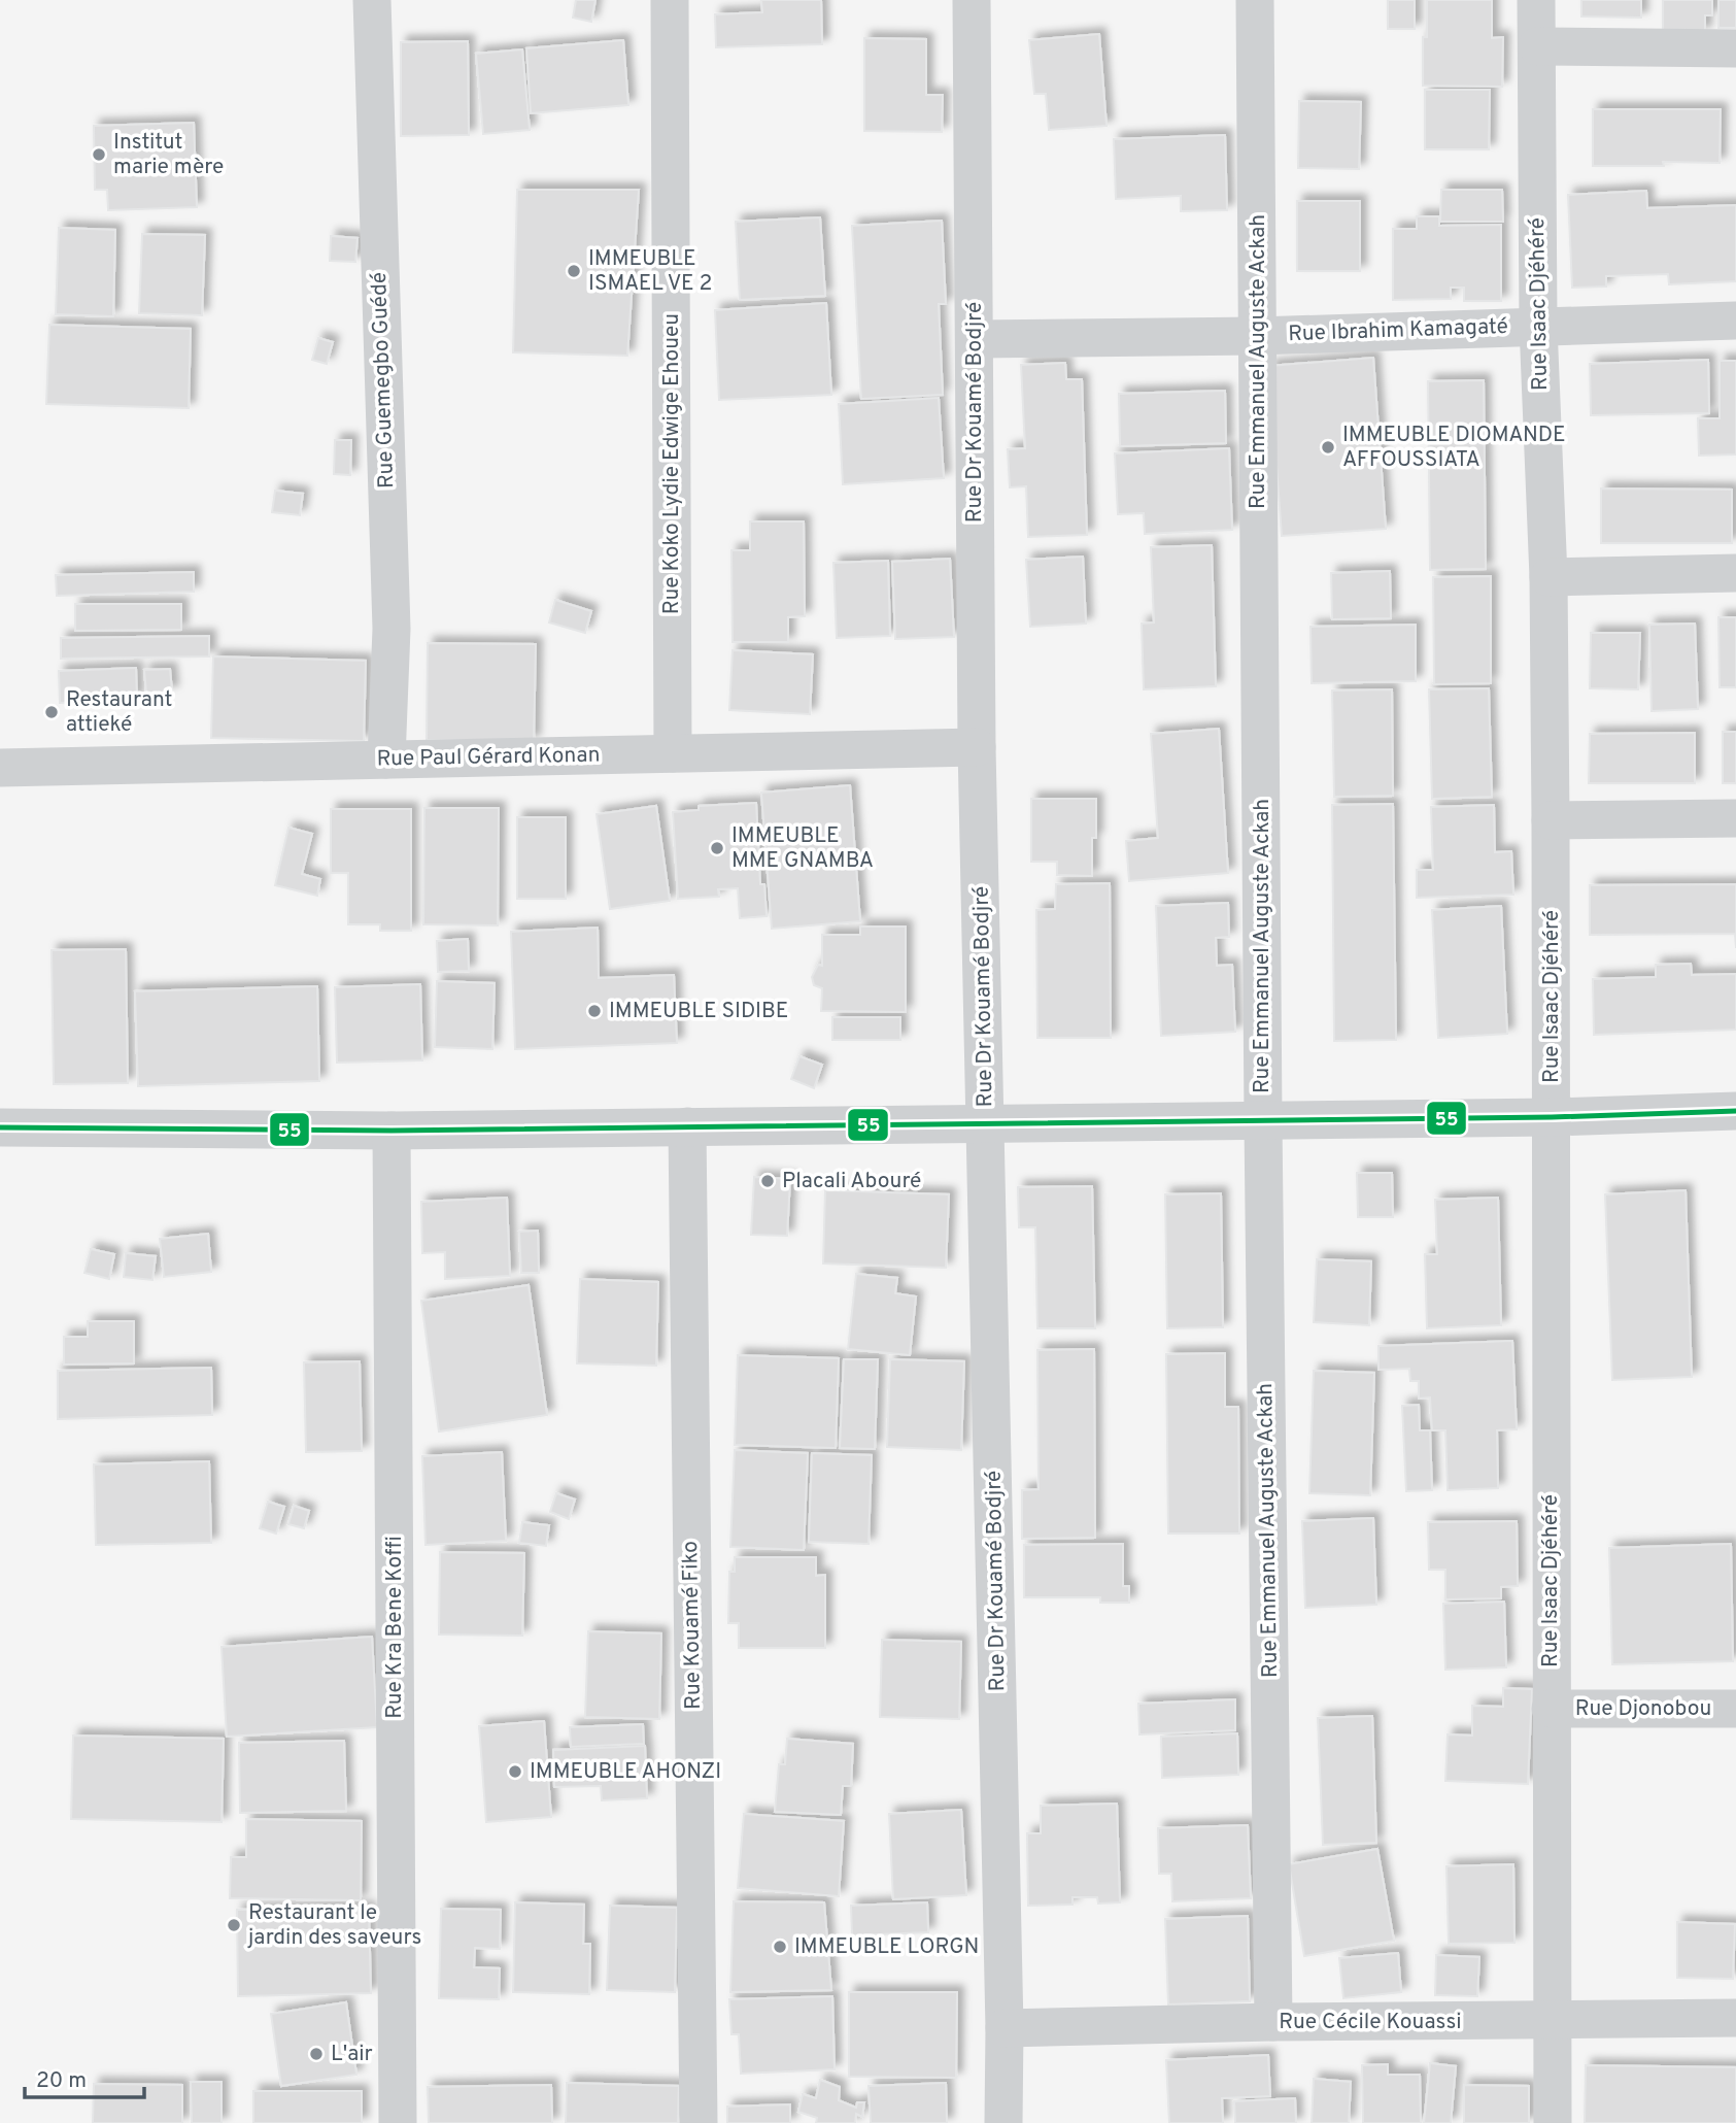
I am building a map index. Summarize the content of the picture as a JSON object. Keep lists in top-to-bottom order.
{
  "streets": {
    "street": [
      "Rue Isaac Djéhéré",
      "Rue Ibrahim Kamagaté",
      "Rue Emmanuel Auguste Ackah",
      "Rue Guemegbo Guédé",
      "Rue Dr Kouamé Bodjré",
      "Rue Koko Lydie Edwige Ehoueu",
      "Rue Paul Gérard Konan",
      "Rue Kouamé Fiko",
      "Rue Kra Bene Koffi",
      "Rue Djonobou",
      "Rue Cécile Kouassi"
    ]
  },
  "crossings": [
    ["Rue Isaac Djéhéré", "Rue Ibrahim Kamagaté"],
    ["Rue Isaac Djéhéré", "Rue Djonobou"],
    ["Rue Isaac Djéhéré", "Rue Cécile Kouassi"],
    ["Rue Ibrahim Kamagaté", "Rue Emmanuel Auguste Ackah"],
    ["Rue Ibrahim Kamagaté", "Rue Dr Kouamé Bodjré"],
    ["Rue Emmanuel Auguste Ackah", "Rue Cécile Kouassi"],
    ["Rue Guemegbo Guédé", "Rue Paul Gérard Konan"],
    ["Rue Dr Kouamé Bodjré", "Rue Paul Gérard Konan"],
    ["Rue Dr Kouamé Bodjré", "Rue Cécile Kouassi"],
    ["Rue Koko Lydie Edwige Ehoueu", "Rue Paul Gérard Konan"]
  ],
  "places": [
    "Institut marie mère",
    "IMMEUBLE ISMAEL VE 2",
    "IMMEUBLE DIOMANDE AFFOUSSIATA",
    "Restaurant attieké",
    "IMMEUBLE MME GNAMBA",
    "IMMEUBLE SIDIBE",
    "Placali Abouré",
    "IMMEUBLE AHONZI",
    "Restaurant le jardin des saveurs",
    "IMMEUBLE LORGN",
    "L'air"
  ],
  "lines": ["transit line 55"],
  "scale_bar": "20 m"
}
